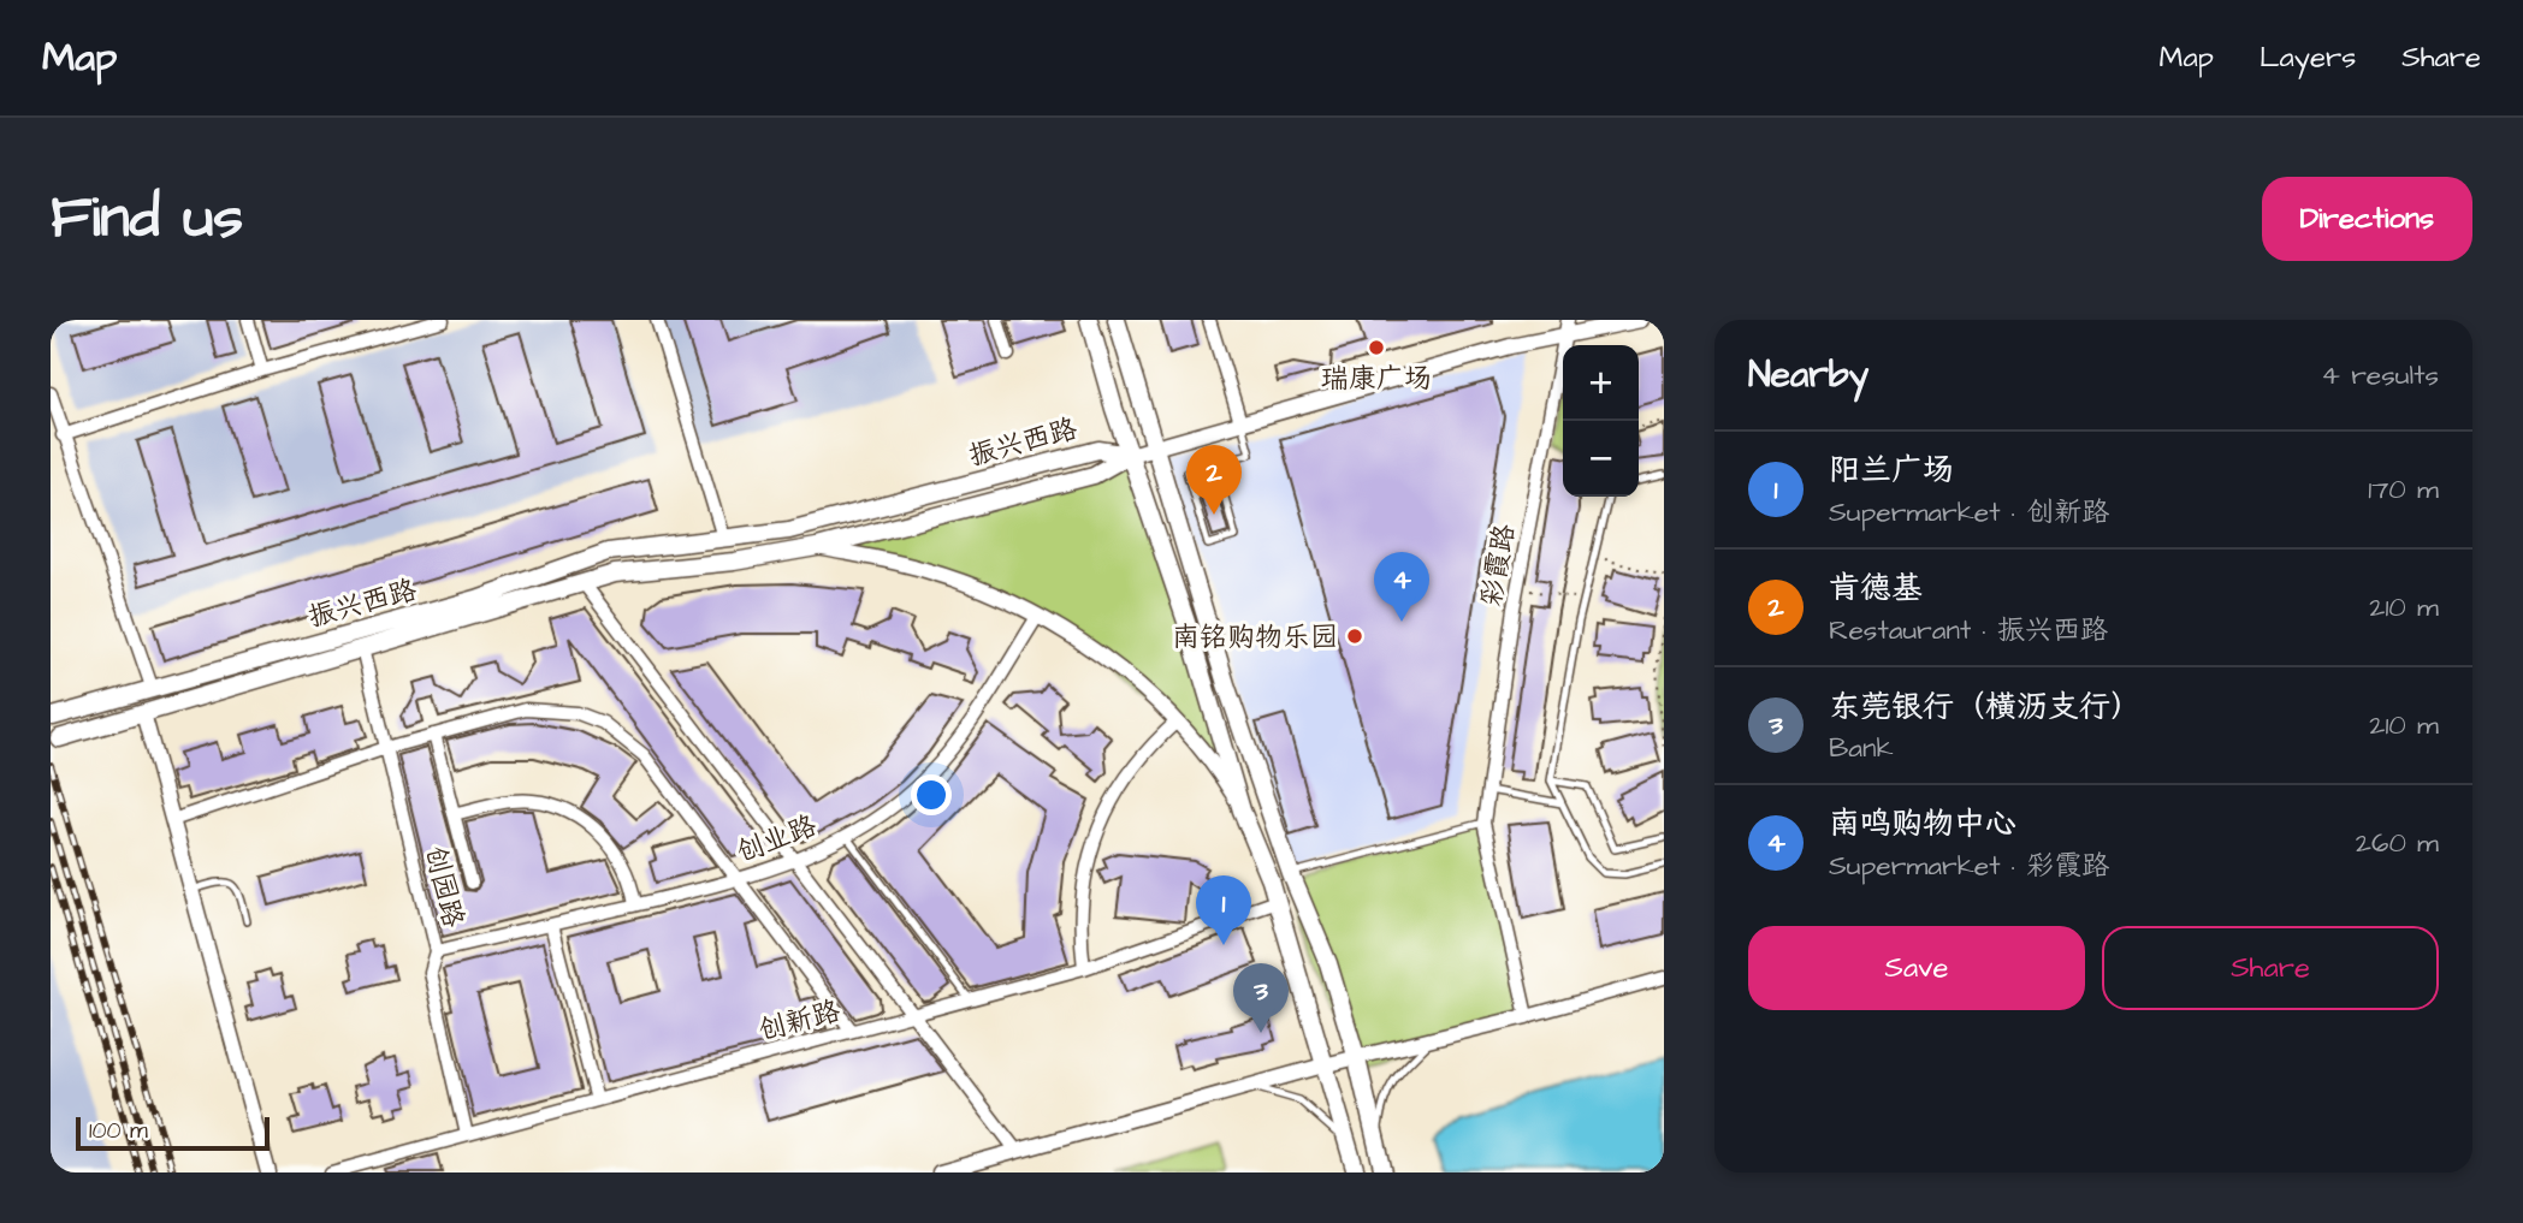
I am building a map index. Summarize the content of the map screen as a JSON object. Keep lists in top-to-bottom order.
{
  "streets": {
    "main road": ["振兴西路"],
    "street": [
      "彩霞路",
      "创业路",
      "创园路",
      "创新路"
    ]
  },
  "crossings": [
    ["振兴西路", "创园路"],
    ["创业路", "创园路"],
    ["创园路", "创新路"]
  ],
  "places": ["瑞康广场", "南铭购物乐园"],
  "scale_bar": "100 m",
  "page": {
    "header": "Map",
    "nav": ["Map", "Layers", "Share"],
    "buttons": [
      "Directions",
      ["Save", "Share"]
    ],
    "title": "Find us",
    "heading": ["Nearby", "4 results"],
    "map_buttons": ["+", "−"],
    "list": [
      {
        "mark": "1",
        "name": "阳兰广场",
        "note": "Supermarket · 创新路",
        "value": "170 m"
      },
      {
        "mark": "2",
        "name": "肯德基",
        "note": "Restaurant · 振兴西路",
        "value": "210 m"
      },
      {
        "mark": "3",
        "name": "东莞银行（横沥支行）",
        "note": "Bank",
        "value": "210 m"
      },
      {
        "mark": "4",
        "name": "南鸣购物中心",
        "note": "Supermarket · 彩霞路",
        "value": "260 m"
      }
    ],
    "pins": [
      "2",
      "4",
      "1",
      "3"
    ],
    "scale": "100 m"
  }
}
